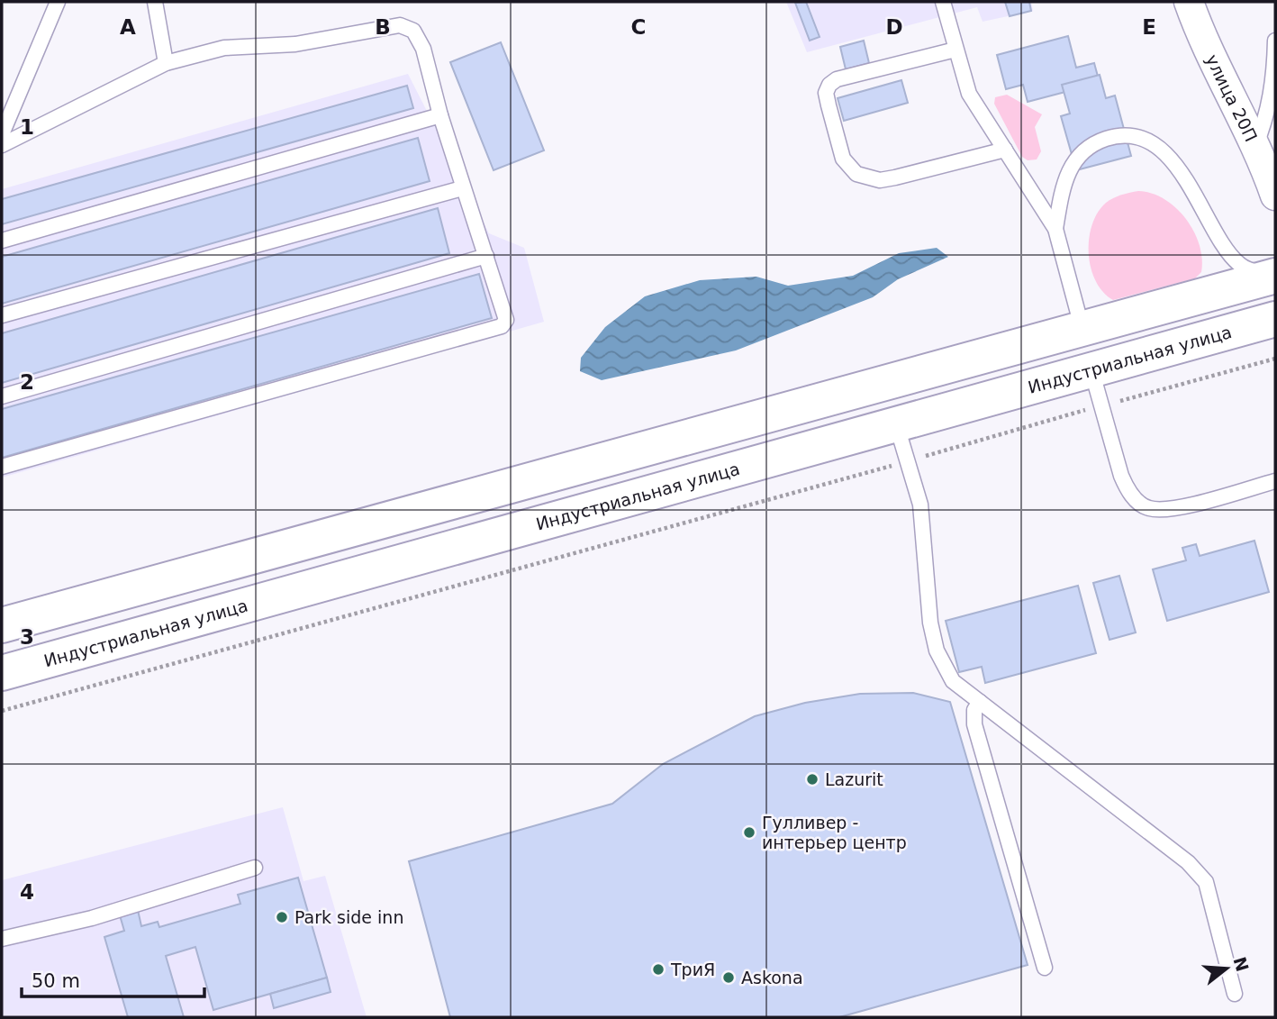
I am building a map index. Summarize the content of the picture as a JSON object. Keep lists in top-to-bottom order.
{
  "streets": {
    "main road": ["Индустриальная улица"],
    "street": ["улица 20П"]
  },
  "places": [
    "Lazurit",
    "Гулливер - интерьер центр",
    "Park side inn",
    "ТриЯ",
    "Askona"
  ],
  "scale_bar": "50 m",
  "north": "right",
  "grid": {
    "columns": [
      "A",
      "B",
      "C",
      "D",
      "E"
    ],
    "rows": [
      "1",
      "2",
      "3",
      "4"
    ]
  }
}
